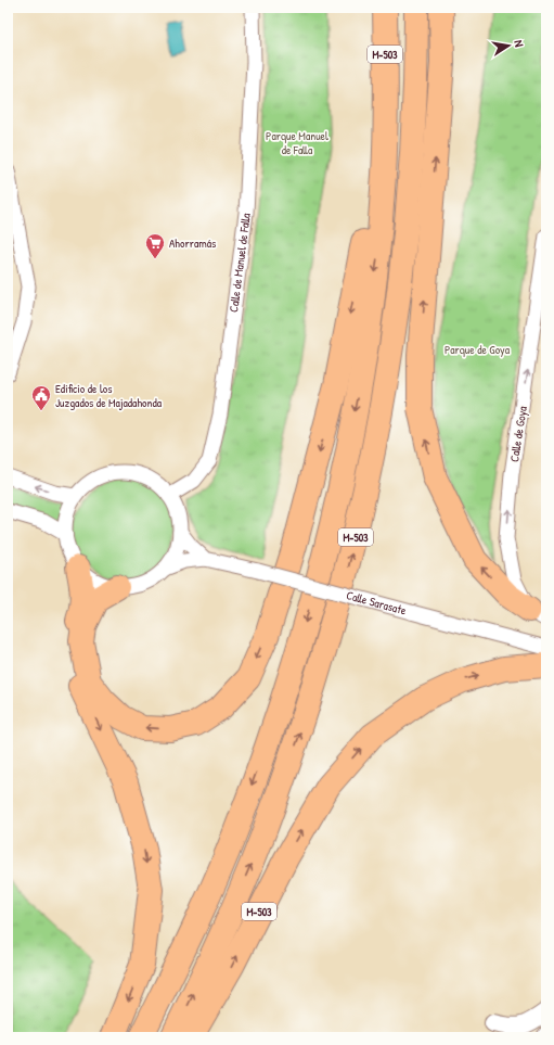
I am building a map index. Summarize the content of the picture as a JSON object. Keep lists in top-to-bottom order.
{
  "streets": {
    "highway": ["M-503"],
    "street": ["Calle de Manuel de Falla", "Calle de Goya", "Calle Sarasate"]
  },
  "crossings": [
    ["Calle de Manuel de Falla", "Calle Sarasate"]
  ],
  "one_way": ["Calle de Goya"],
  "parks": ["Parque Manuel de Falla", "Parque de Goya"],
  "places": {
    "supermarket": ["Ahorramás"],
    "public building": ["Edificio de los Juzgados de Majadahonda"]
  },
  "north": "right"
}
